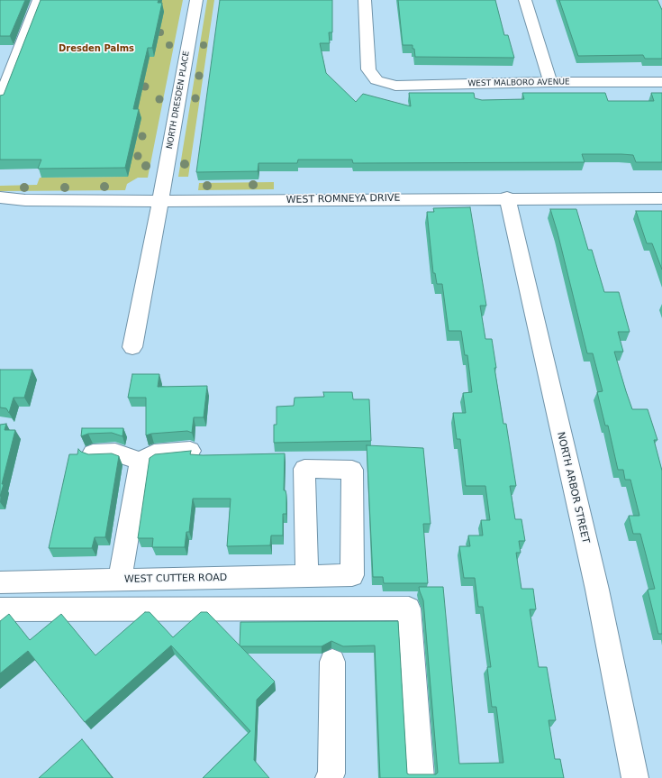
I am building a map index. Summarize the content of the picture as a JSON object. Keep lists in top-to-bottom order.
{
  "streets": {
    "street": [
      "WEST MALBORO AVENUE",
      "NORTH DRESDEN PLACE",
      "WEST ROMNEYA DRIVE",
      "NORTH ARBOR STREET",
      "WEST CUTTER ROAD"
    ]
  },
  "crossings": [
    ["NORTH DRESDEN PLACE", "WEST ROMNEYA DRIVE"],
    ["WEST ROMNEYA DRIVE", "NORTH ARBOR STREET"]
  ],
  "districts": ["Dresden Palms"]
}
